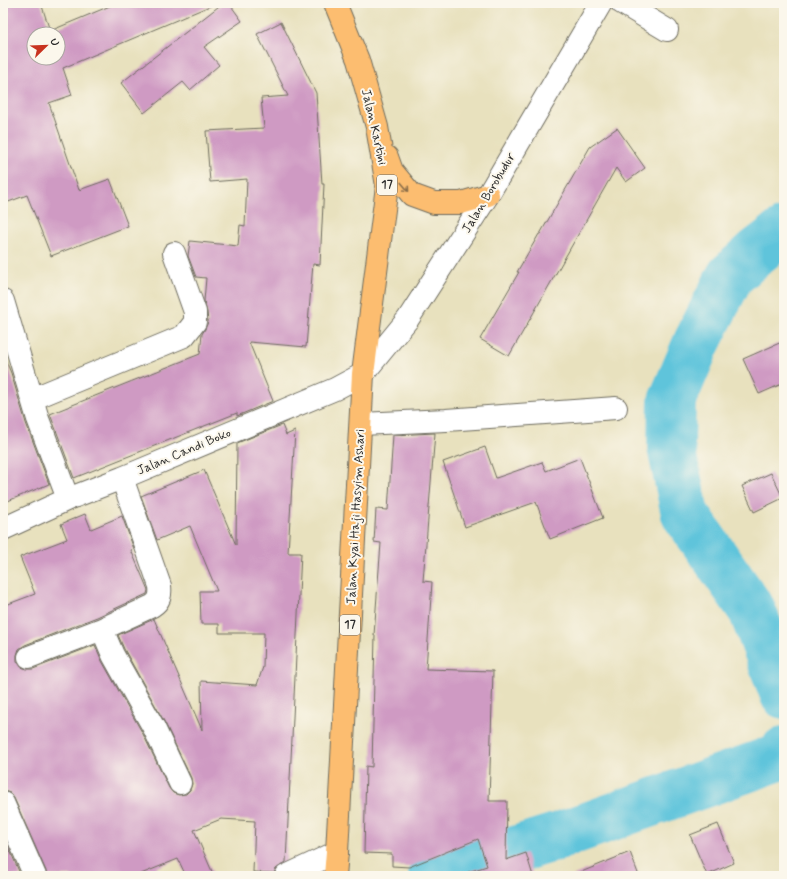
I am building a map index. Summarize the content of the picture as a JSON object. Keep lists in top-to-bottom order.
{
  "streets": {
    "highway": ["Jalan Kartini", "17", "Jalan Kyai Haji Hasyim Ashari"],
    "street": ["Jalan Borobudur", "Jalan Candi Boko"]
  },
  "crossings": [
    ["Jalan Kartini", "Jalan Borobudur"],
    ["Jalan Kartini", "Jalan Candi Boko"],
    ["Jalan Kartini", "Jalan Kyai Haji Hasyim Ashari"],
    ["Jalan Borobudur", "Jalan Candi Boko"],
    ["Jalan Borobudur", "Jalan Kyai Haji Hasyim Ashari"],
    ["Jalan Candi Boko", "Jalan Kyai Haji Hasyim Ashari"]
  ],
  "north": "top right"
}
